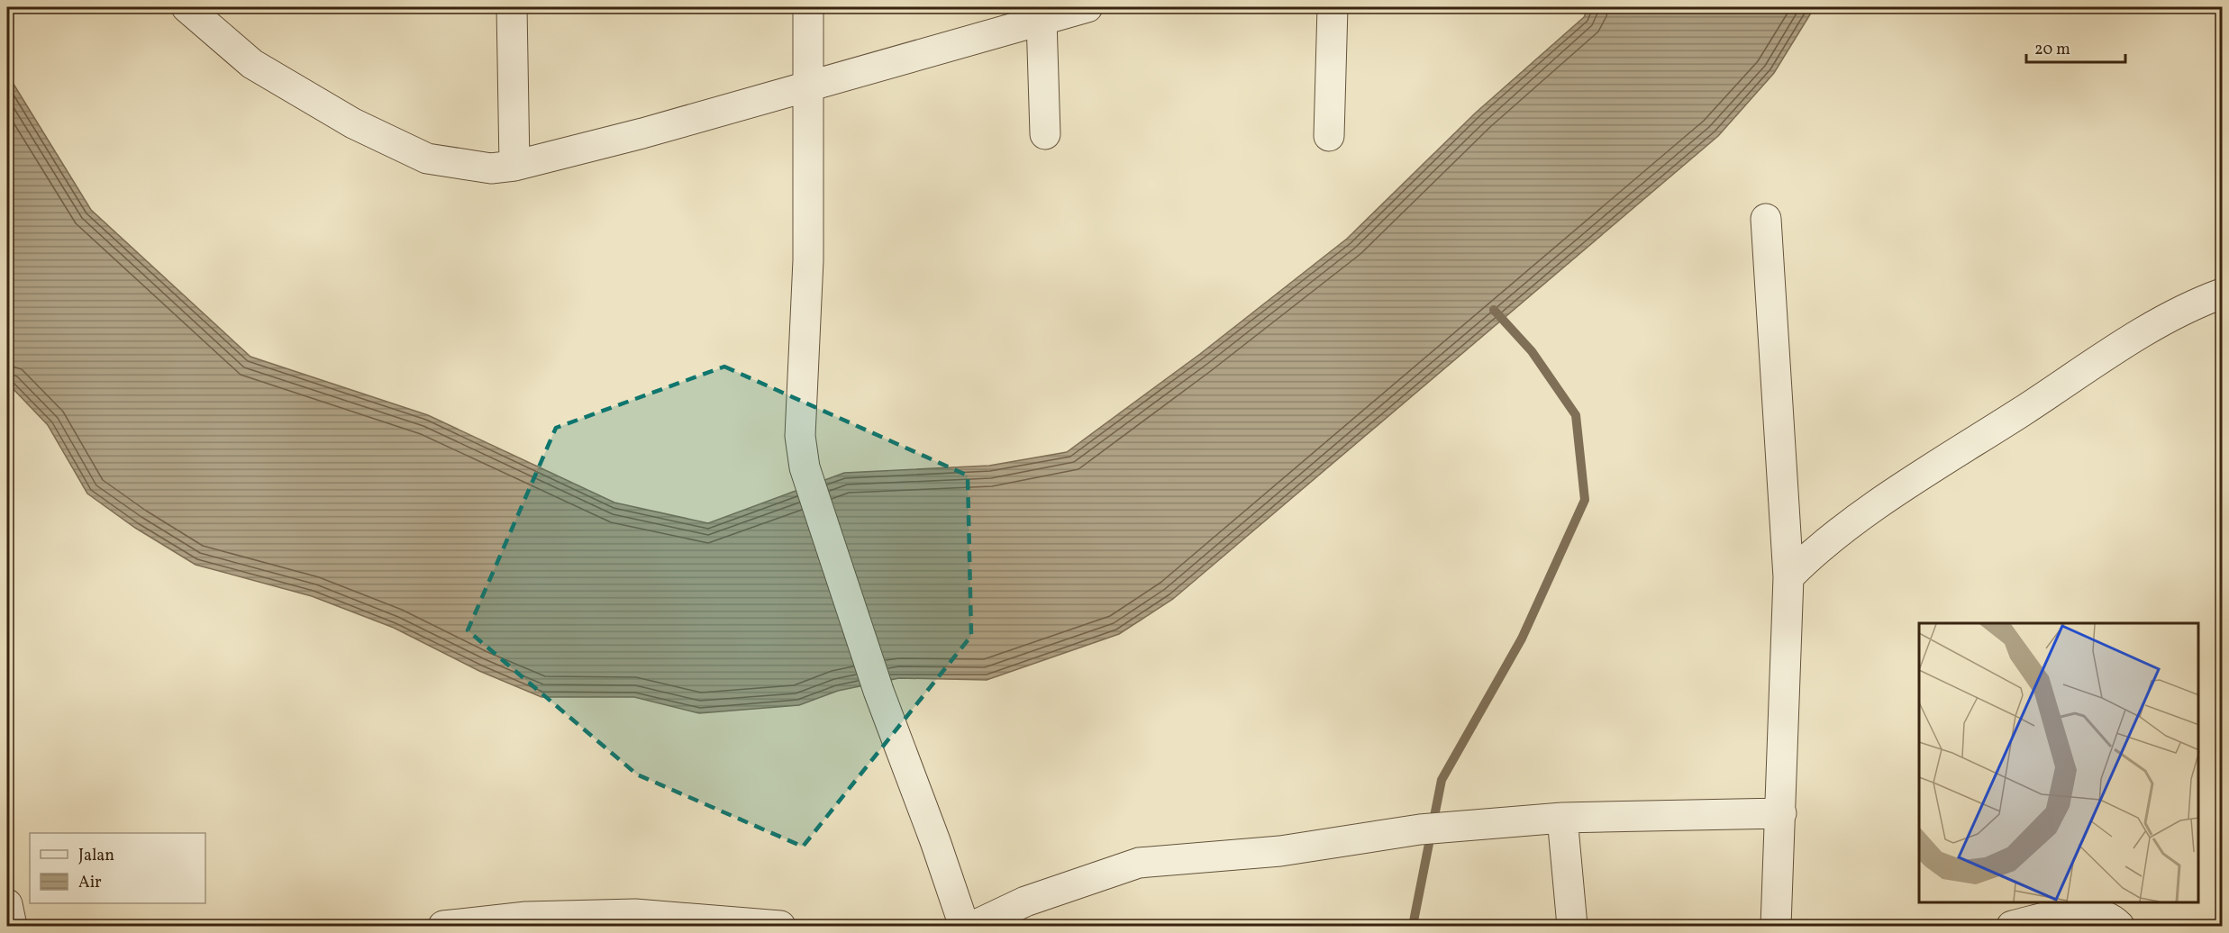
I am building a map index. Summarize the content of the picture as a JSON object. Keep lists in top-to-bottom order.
{
  "legend": ["Jalan", "Air"],
  "scale_bar": "20 m"
}
